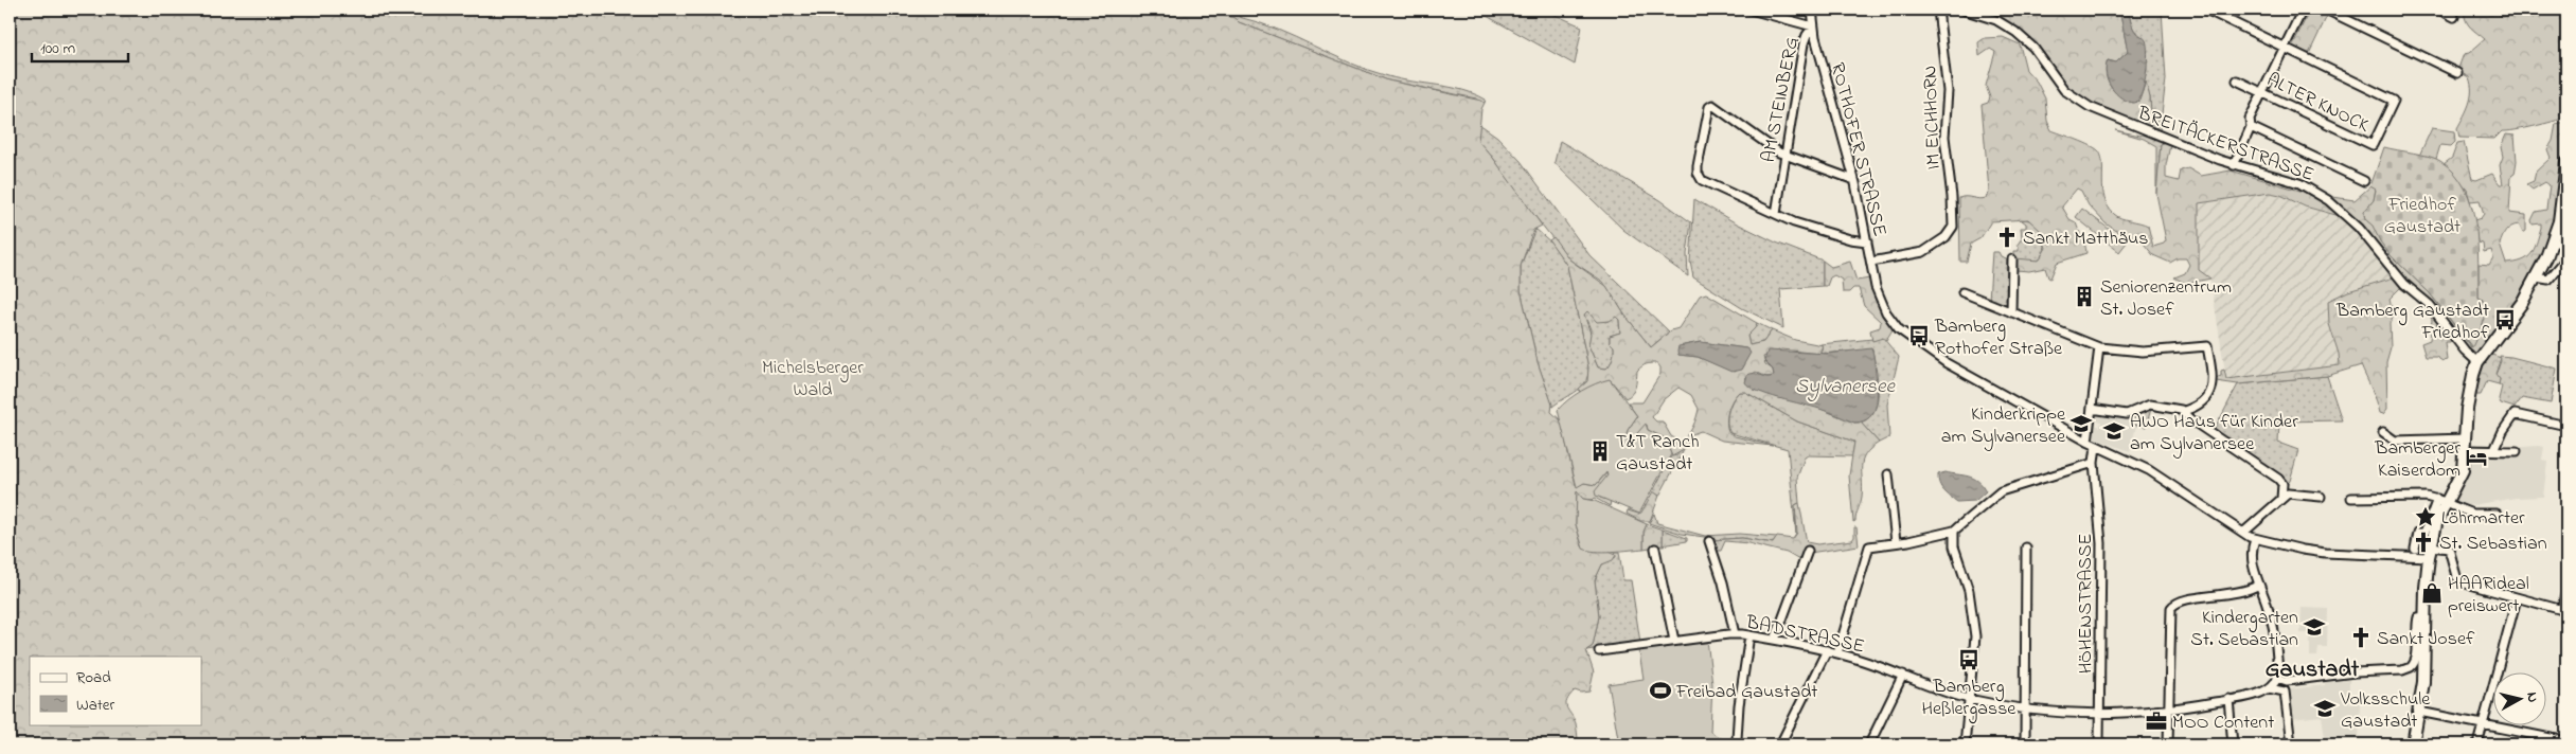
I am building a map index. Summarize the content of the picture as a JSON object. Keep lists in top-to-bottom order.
{
  "streets": {
    "street": [
      "AM STEINBERG",
      "ALTER KNOCK",
      "IM EICHHORN",
      "BREITÄCKERSTRASSE",
      "ROTHOFER STRASSE",
      "HÖHENSTRASSE",
      "BADSTRASSE"
    ]
  },
  "crossings": [
    ["AM STEINBERG", "ROTHOFER STRASSE"],
    ["IM EICHHORN", "ROTHOFER STRASSE"],
    ["ROTHOFER STRASSE", "HÖHENSTRASSE"],
    ["HÖHENSTRASSE", "BADSTRASSE"]
  ],
  "districts": ["Gaustadt"],
  "water": ["Sylvanersee"],
  "parks": ["Friedhof Gaustadt", "Michelsberger Wald"],
  "places": {
    "church": ["Sankt Matthäus", "St. Sebastian", "Sankt Josef"],
    "building": ["Seniorenzentrum St. Josef", "T&T Ranch Gaustadt"],
    "bus stop": ["Bamberg Gaustadt Friedhof", "Bamberg Rothofer Straße", "Bamberg Heßlergasse"],
    "school or university": [
      "Kinderkrippe am Sylvanersee",
      "AWO Haus für Kinder am Sylvanersee",
      "Kindergarten St. Sebastian",
      "Volksschule Gaustadt"
    ],
    "hotel": ["Bamberger Kaiserdom"],
    "place": ["Löhrmarter"],
    "shop": ["HAARideal preiswert"],
    "sports": ["Freibad Gaustadt"],
    "office": ["MOO Content"]
  },
  "legend": ["Road", "Water"],
  "scale_bar": "100 m",
  "north": "right"
}
